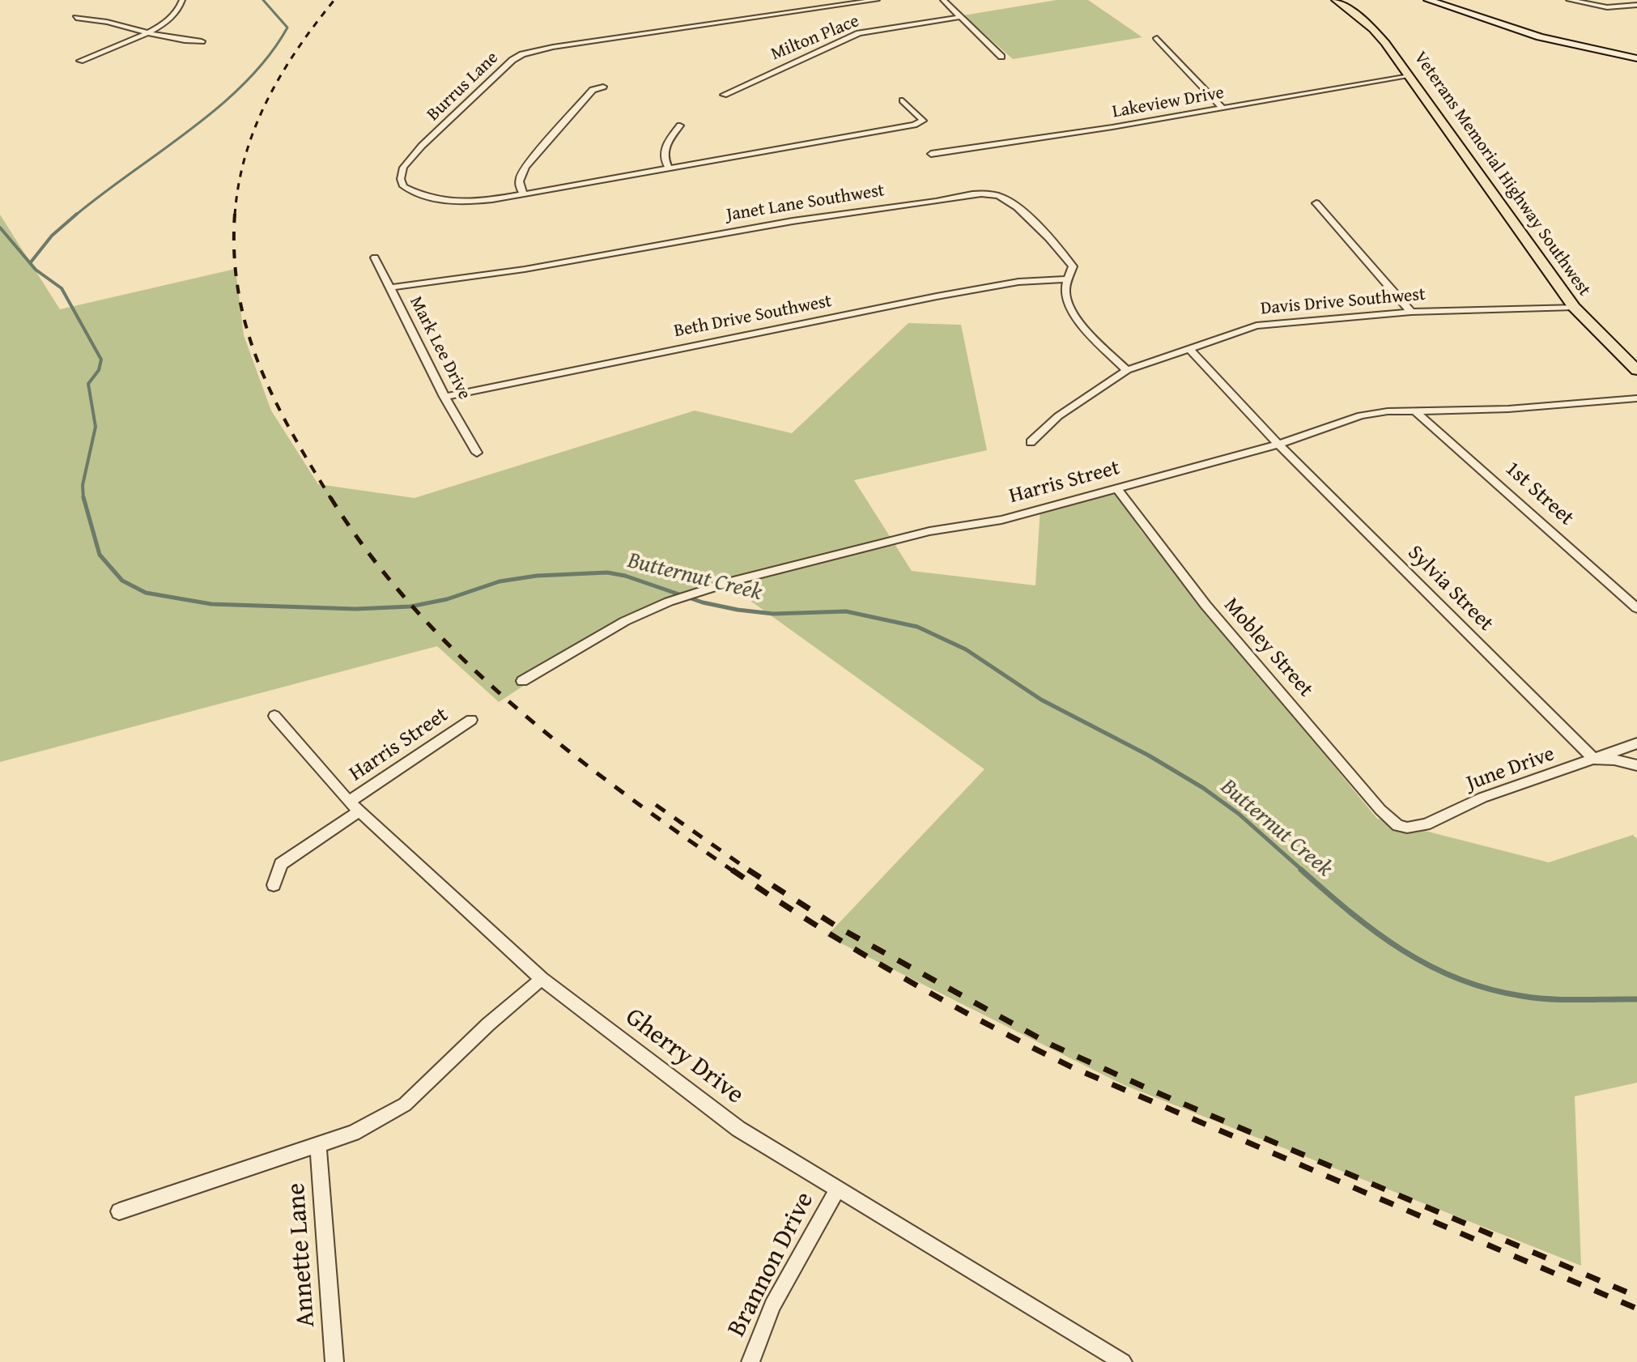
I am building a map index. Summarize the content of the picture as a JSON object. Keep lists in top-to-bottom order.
{
  "streets": {
    "main road": ["Veterans Memorial Highway Southwest"],
    "street": [
      "Milton Place",
      "Burrus Lane",
      "Lakeview Drive",
      "Janet Lane Southwest",
      "Davis Drive Southwest",
      "Beth Drive Southwest",
      "Mark Lee Drive",
      "Harris Street",
      "1st Street",
      "Sylvia Street",
      "Mobley Street",
      "June Drive",
      "Gherry Drive",
      "Annette Lane",
      "Brannon Drive"
    ]
  },
  "crossings": [
    ["Lakeview Drive", "Veterans Memorial Highway Southwest"],
    ["Veterans Memorial Highway Southwest", "Davis Drive Southwest"],
    ["Janet Lane Southwest", "Davis Drive Southwest"],
    ["Janet Lane Southwest", "Beth Drive Southwest"],
    ["Janet Lane Southwest", "Mark Lee Drive"],
    ["Davis Drive Southwest", "Sylvia Street"],
    ["Beth Drive Southwest", "Mark Lee Drive"],
    ["Harris Street", "1st Street"],
    ["Harris Street", "Sylvia Street"],
    ["Harris Street", "Mobley Street"],
    ["Harris Street", "Gherry Drive"],
    ["Sylvia Street", "June Drive"],
    ["Mobley Street", "June Drive"],
    ["Gherry Drive", "Brannon Drive"]
  ],
  "water": ["Butternut Creek"]
}
